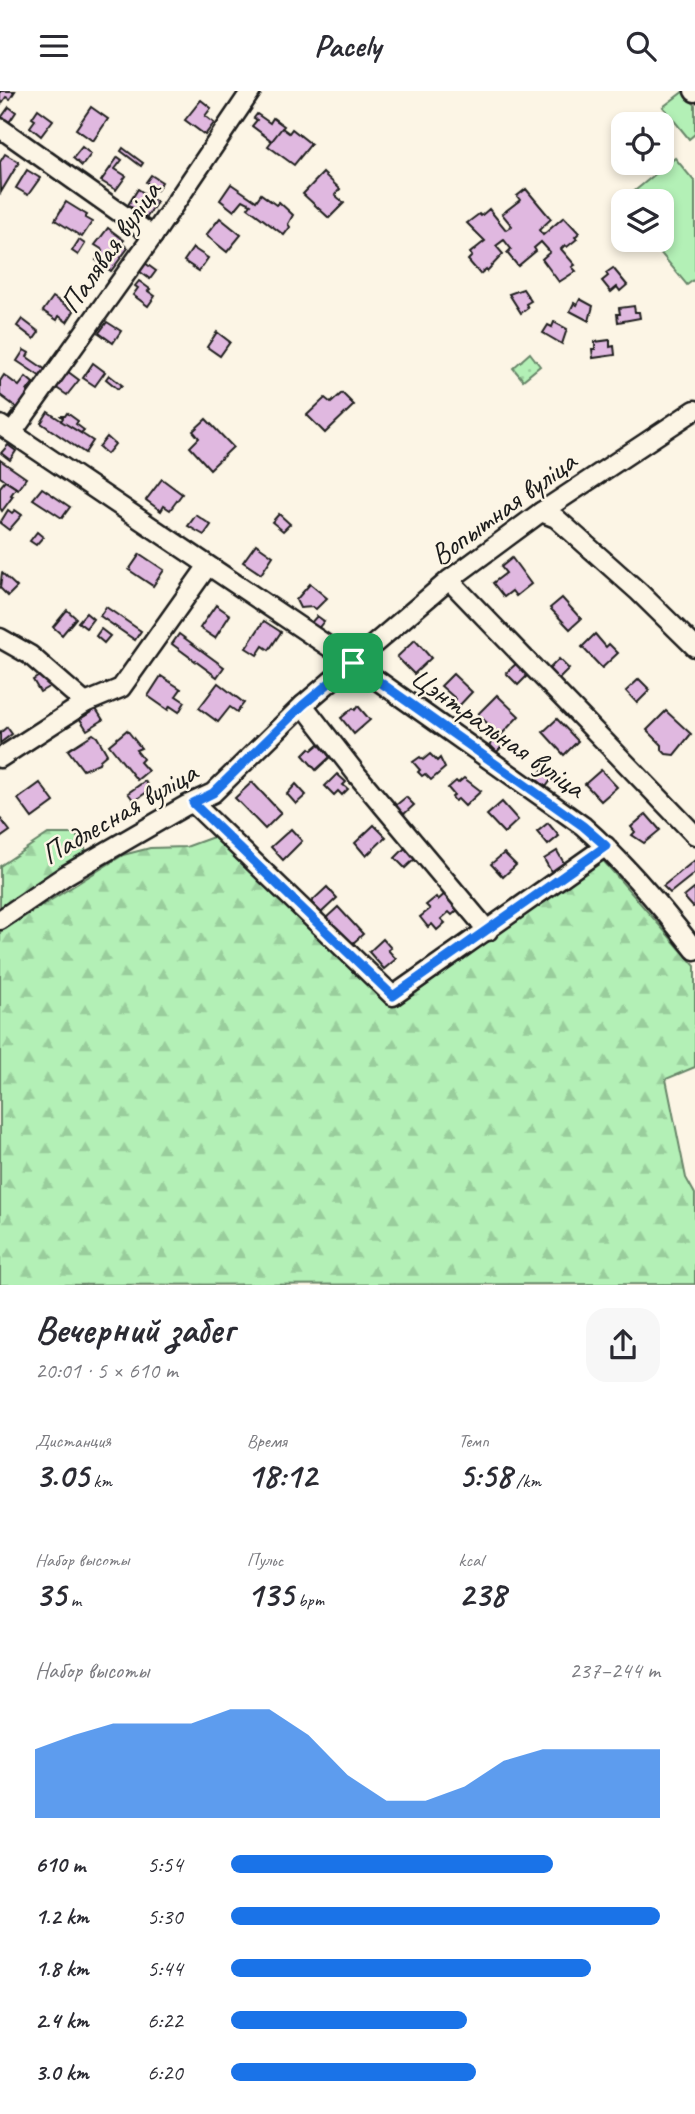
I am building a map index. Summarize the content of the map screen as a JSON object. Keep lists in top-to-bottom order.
{
  "streets": {
    "street": [
      "Палявая вуліца",
      "Вопытная вуліца",
      "Цэнтральная вуліца",
      "Падлесная вуліца"
    ]
  },
  "crossings": [
    ["Палявая вуліца", "Цэнтральная вуліца"],
    ["Вопытная вуліца", "Цэнтральная вуліца"],
    ["Вопытная вуліца", "Падлесная вуліца"],
    ["Цэнтральная вуліца", "Падлесная вуліца"]
  ],
  "page": {
    "header": "Pacely",
    "heading": ["Вечерний забег", "20:01 · 5 × 610 m"],
    "stats": [
      ["Дистанция", "3.05 km"],
      ["Время", "18:12"],
      ["Темп", "5:58 /km"],
      ["Набор высоты", "35 m"],
      ["Пульс", "135 bpm"],
      ["kcal", "238"]
    ],
    "chart": ["Набор высоты", "237–244 m"],
    "list": [
      {
        "name": "610 m",
        "note": "5:54"
      },
      {
        "name": "1.2 km",
        "note": "5:30"
      },
      {
        "name": "1.8 km",
        "note": "5:44"
      },
      {
        "name": "2.4 km",
        "note": "6:22"
      },
      {
        "name": "3.0 km",
        "note": "6:20"
      }
    ]
  }
}
